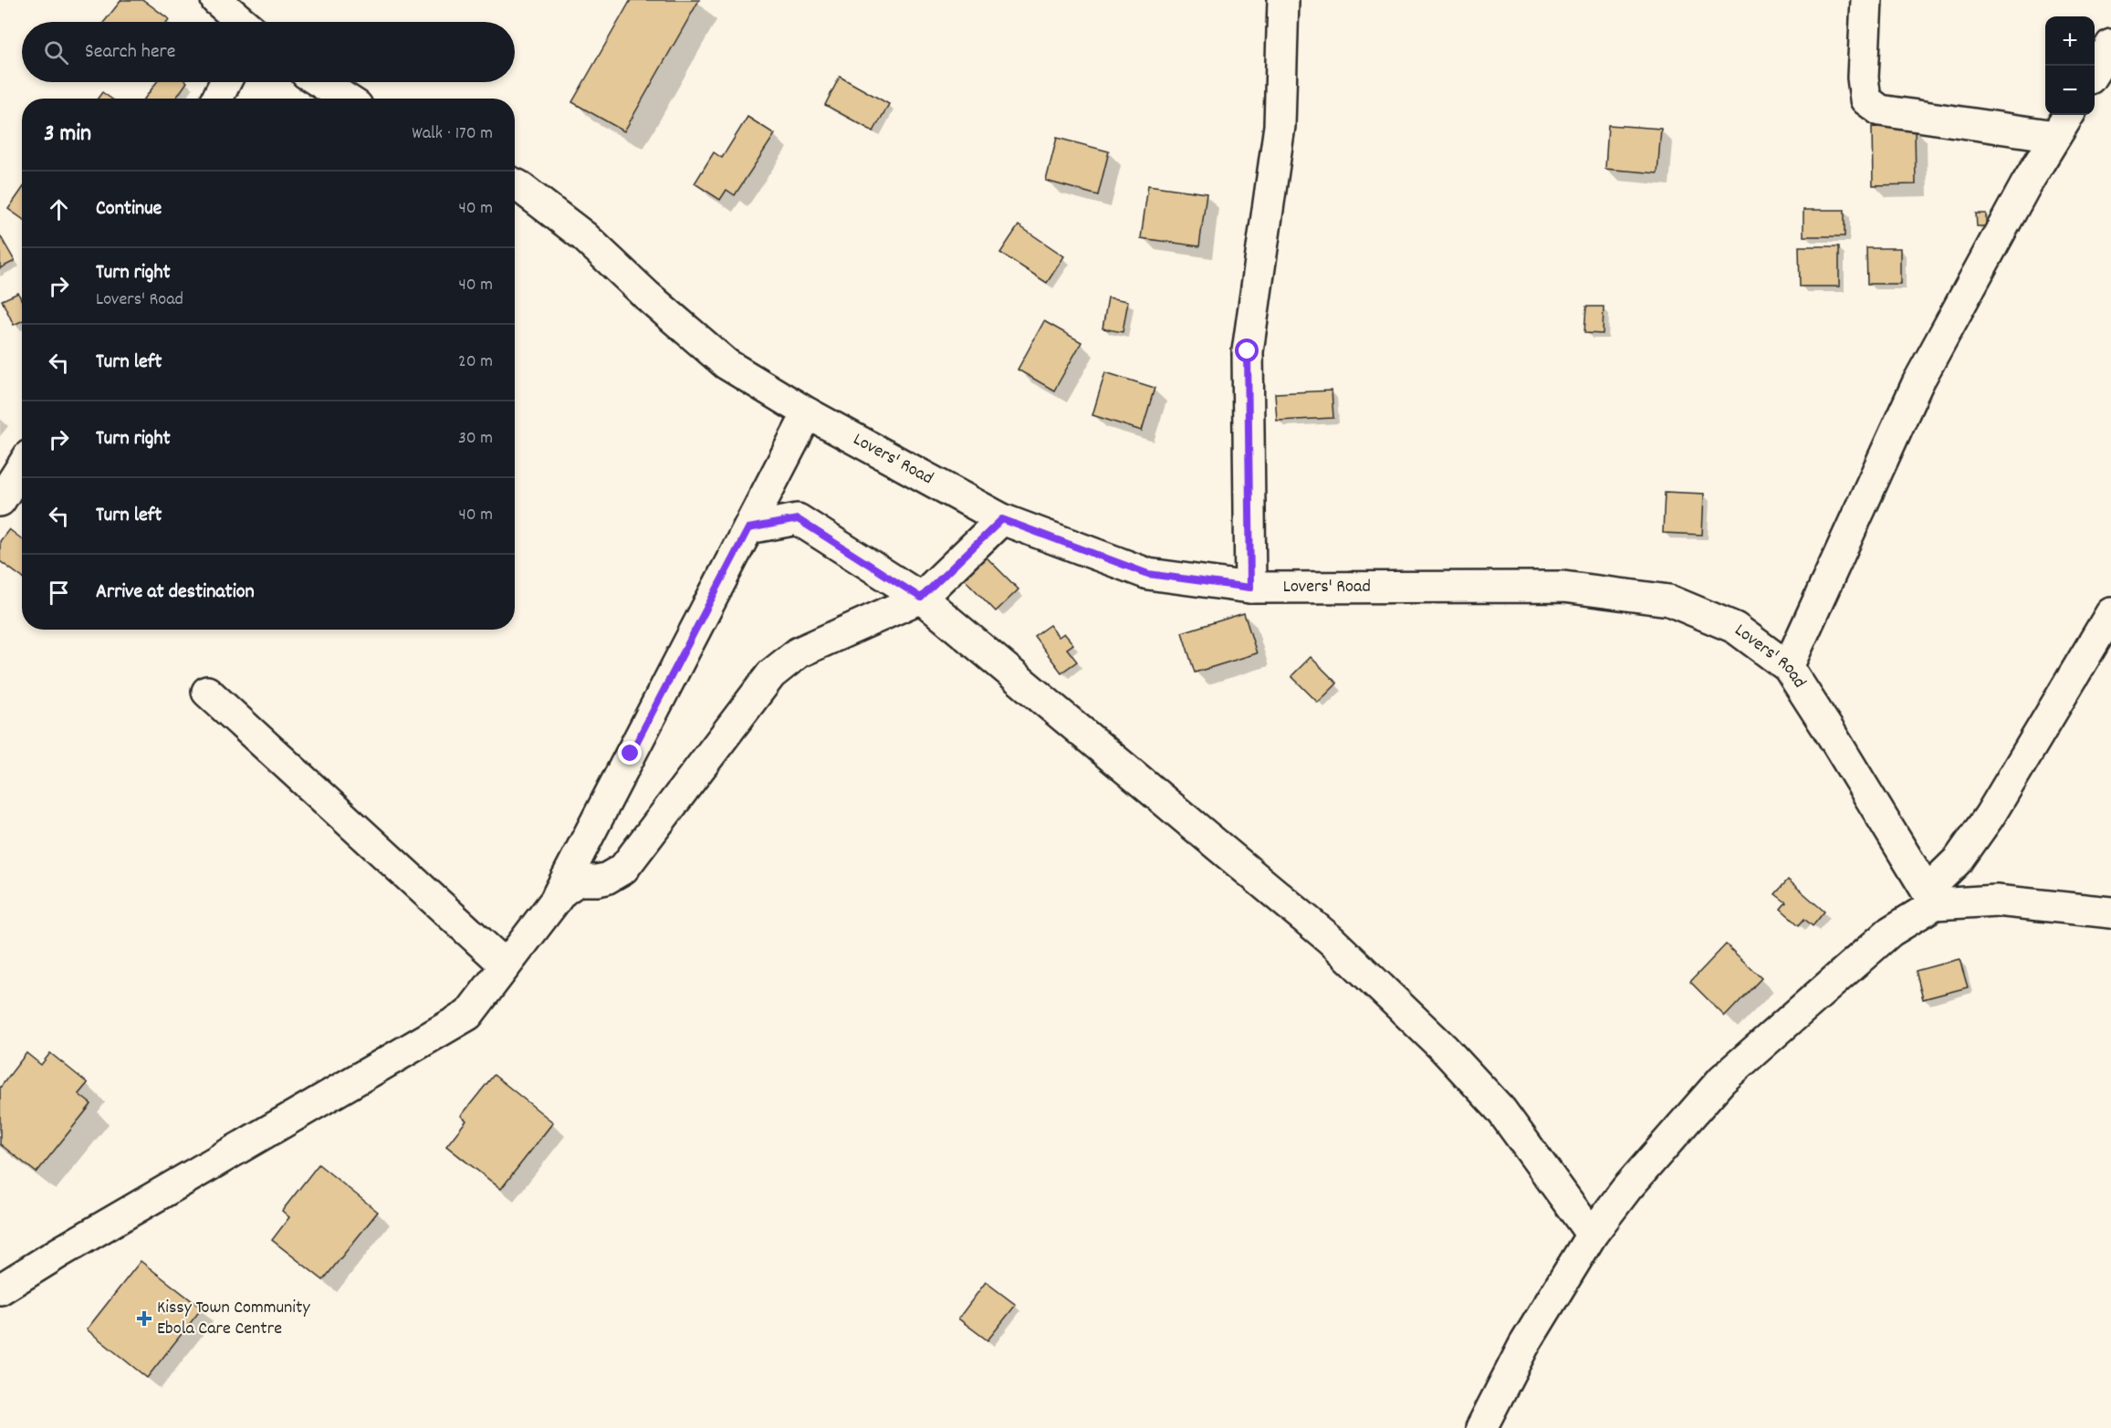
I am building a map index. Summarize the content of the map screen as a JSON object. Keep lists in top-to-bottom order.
{
  "streets": {
    "street": ["Lovers' Road"]
  },
  "places": {
    "health": ["Kissy Town Community Ebola Care Centre"]
  },
  "page": {
    "map_buttons": ["+", "−"],
    "search": "Search here",
    "heading": ["3 min", "Walk · 170 m"],
    "list": [
      ["Continue", "40 m"],
      ["Turn right", "Lovers' Road", "40 m"],
      ["Turn left", "20 m"],
      ["Turn right", "30 m"],
      ["Turn left", "40 m"],
      "Arrive at destination"
    ]
  }
}
